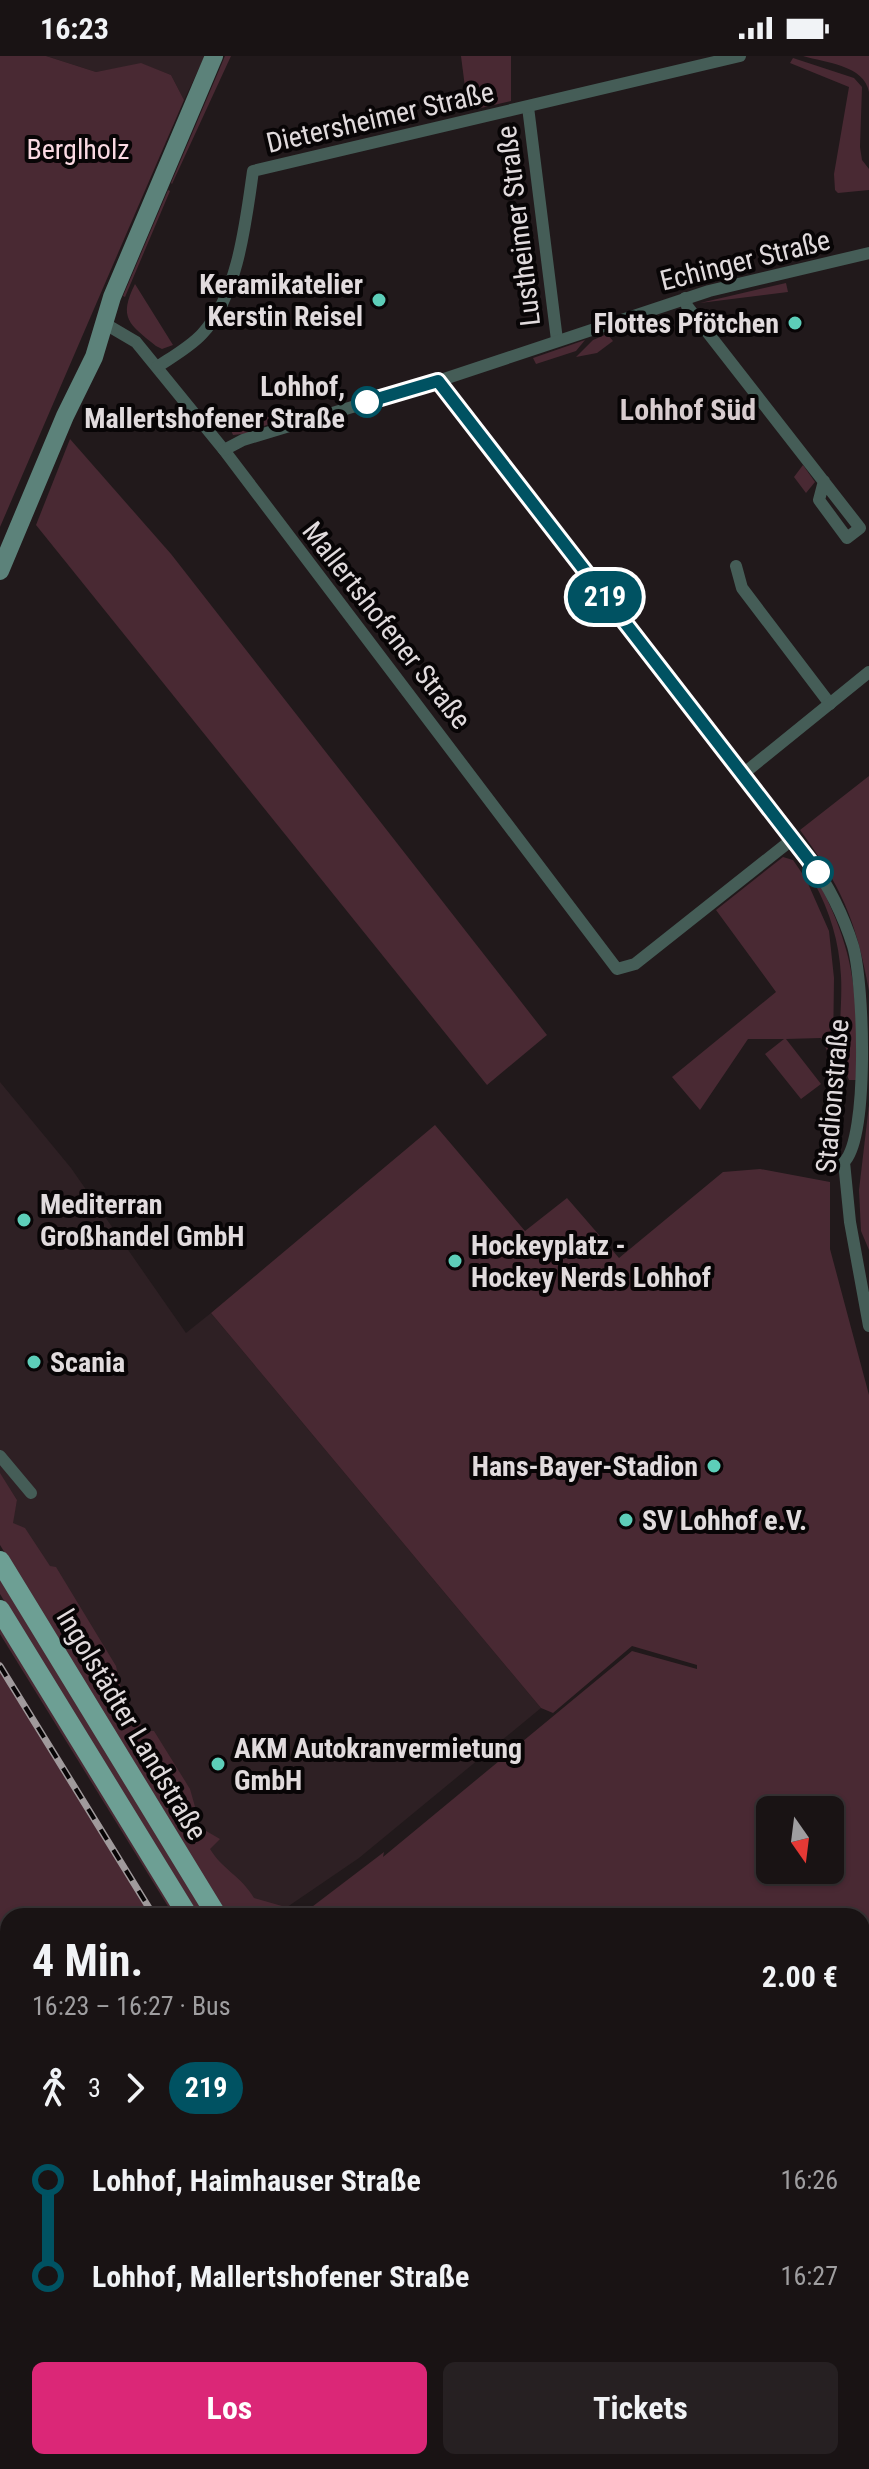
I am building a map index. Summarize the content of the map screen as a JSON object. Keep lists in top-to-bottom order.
{
  "streets": {
    "main road": ["Ingolstädter Landstraße"],
    "street": [
      "Dietersheimer Straße",
      "Lustheimer Straße",
      "Echinger Straße",
      "Mallertshofener Straße",
      "Stadionstraße"
    ]
  },
  "crossings": [
    ["Dietersheimer Straße", "Lustheimer Straße"],
    ["Dietersheimer Straße", "Mallertshofener Straße"],
    ["Lustheimer Straße", "Echinger Straße"],
    ["Echinger Straße", "Mallertshofener Straße"],
    ["Mallertshofener Straße", "Stadionstraße"]
  ],
  "districts": ["Lohhof Süd"],
  "parks": ["Berglholz"],
  "places": [
    "Keramikatelier Kerstin Reisel",
    "Flottes Pfötchen",
    "Lohhof, Mallertshofener Straße",
    "Mediterran Großhandel GmbH",
    "Hockeyplatz - Hockey Nerds Lohhof",
    "Scania",
    "Hans-Bayer-Stadion",
    "SV Lohhof e.V.",
    "AKM Autokranvermietung GmbH"
  ],
  "lines": ["bus line 219"],
  "north": "bottom",
  "page": {
    "status": "16:23",
    "on_map": "219",
    "heading": ["4 Min.", "16:23 – 16:27 · Bus", "2.00 €"],
    "legs": ["3", "219"],
    "list": [
      {
        "name": "Lohhof, Haimhauser Straße",
        "value": "16:26"
      },
      {
        "name": "Lohhof, Mallertshofener Straße",
        "value": "16:27"
      }
    ],
    "buttons": ["Los", "Tickets"]
  }
}
